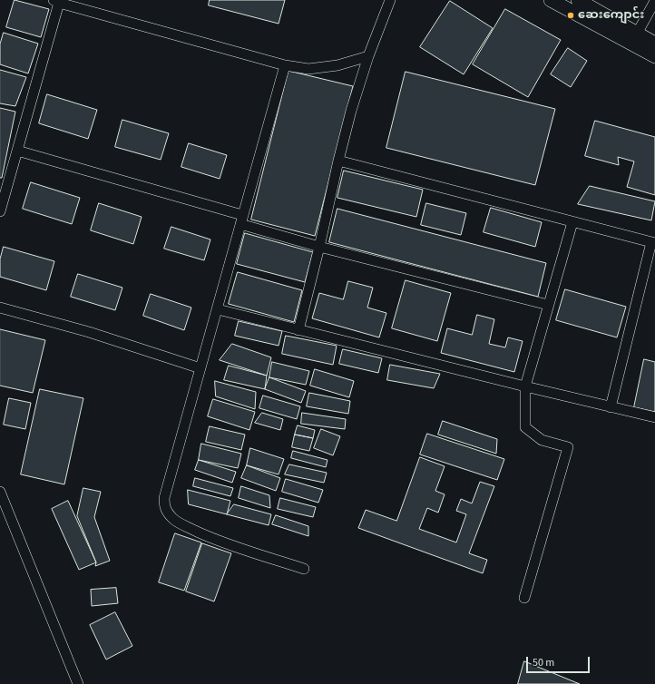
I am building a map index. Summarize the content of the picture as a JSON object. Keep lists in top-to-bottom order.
{
  "places": ["ဆေးကျောင်း"],
  "scale_bar": "50 m"
}
